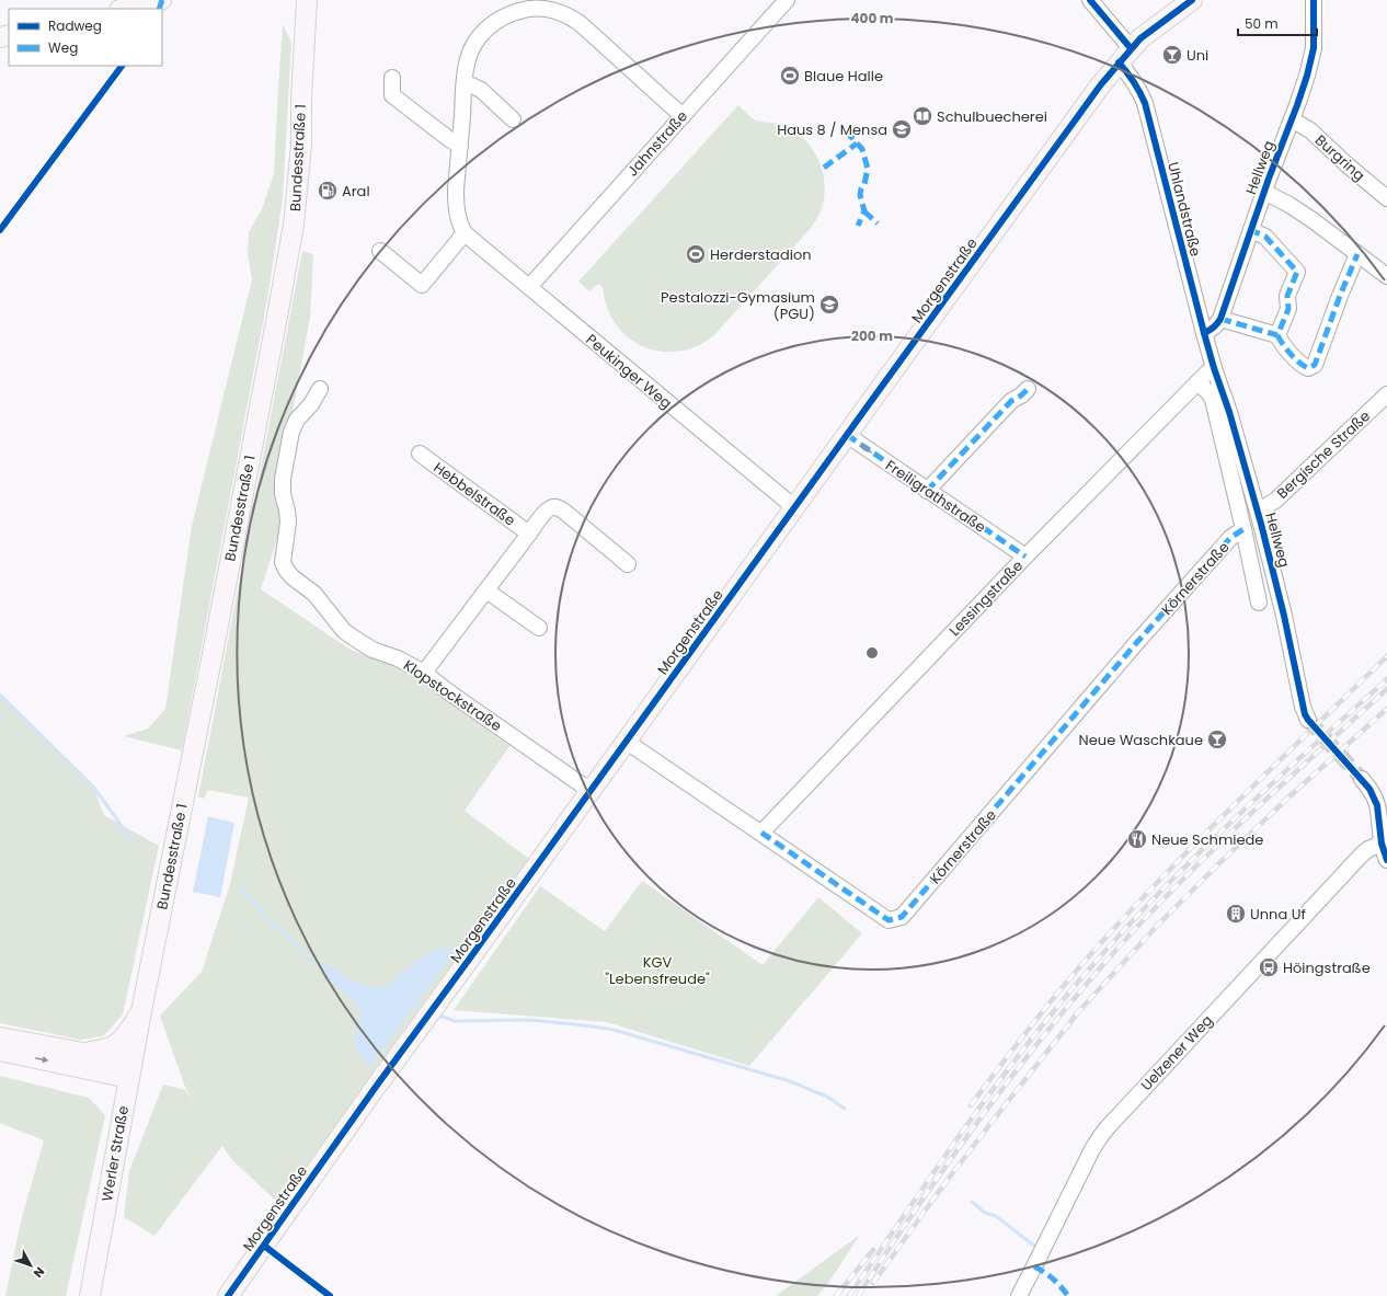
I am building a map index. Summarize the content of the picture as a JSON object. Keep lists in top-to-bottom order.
{
  "streets": {
    "main road": ["Bundesstraße 1", "Morgenstraße", "Werler Straße"],
    "street": [
      "Jahnstraße",
      "Burgring",
      "Hellweg",
      "Uhlandstraße",
      "Peukinger Weg",
      "Bergische Straße",
      "Hebbelstraße",
      "Freiligrathstraße",
      "Körnerstraße",
      "Lessingstraße",
      "Klopstockstraße",
      "Uelzener Weg"
    ]
  },
  "crossings": [
    ["Jahnstraße", "Peukinger Weg"],
    ["Bundesstraße 1", "Werler Straße"],
    ["Burgring", "Hellweg"],
    ["Hellweg", "Uhlandstraße"],
    ["Hellweg", "Bergische Straße"],
    ["Hellweg", "Körnerstraße"],
    ["Hellweg", "Lessingstraße"],
    ["Uhlandstraße", "Morgenstraße"],
    ["Uhlandstraße", "Lessingstraße"],
    ["Morgenstraße", "Peukinger Weg"],
    ["Morgenstraße", "Freiligrathstraße"],
    ["Morgenstraße", "Körnerstraße"],
    ["Morgenstraße", "Klopstockstraße"],
    ["Freiligrathstraße", "Lessingstraße"],
    ["Körnerstraße", "Lessingstraße"]
  ],
  "one_way": ["Freiligrathstraße"],
  "parks": ["KGV \"Lebensfreude\""],
  "places": {
    "bar": ["Uni", "Neue Waschkaue"],
    "sports": ["Blaue Halle", "Herderstadion"],
    "library": ["Schulbuecherei"],
    "school or university": ["Haus 8 / Mensa", "Pestalozzi-Gymasium (PGU)"],
    "fuel station": ["Aral"],
    "restaurant": ["Neue Schmiede"],
    "building": ["Unna Uf"],
    "bus stop": ["Höingstraße"]
  },
  "legend": ["Radweg", "Weg"],
  "scale_bar": "50 m",
  "north": "bottom right",
  "rings": ["400 m", "200 m"]
}
